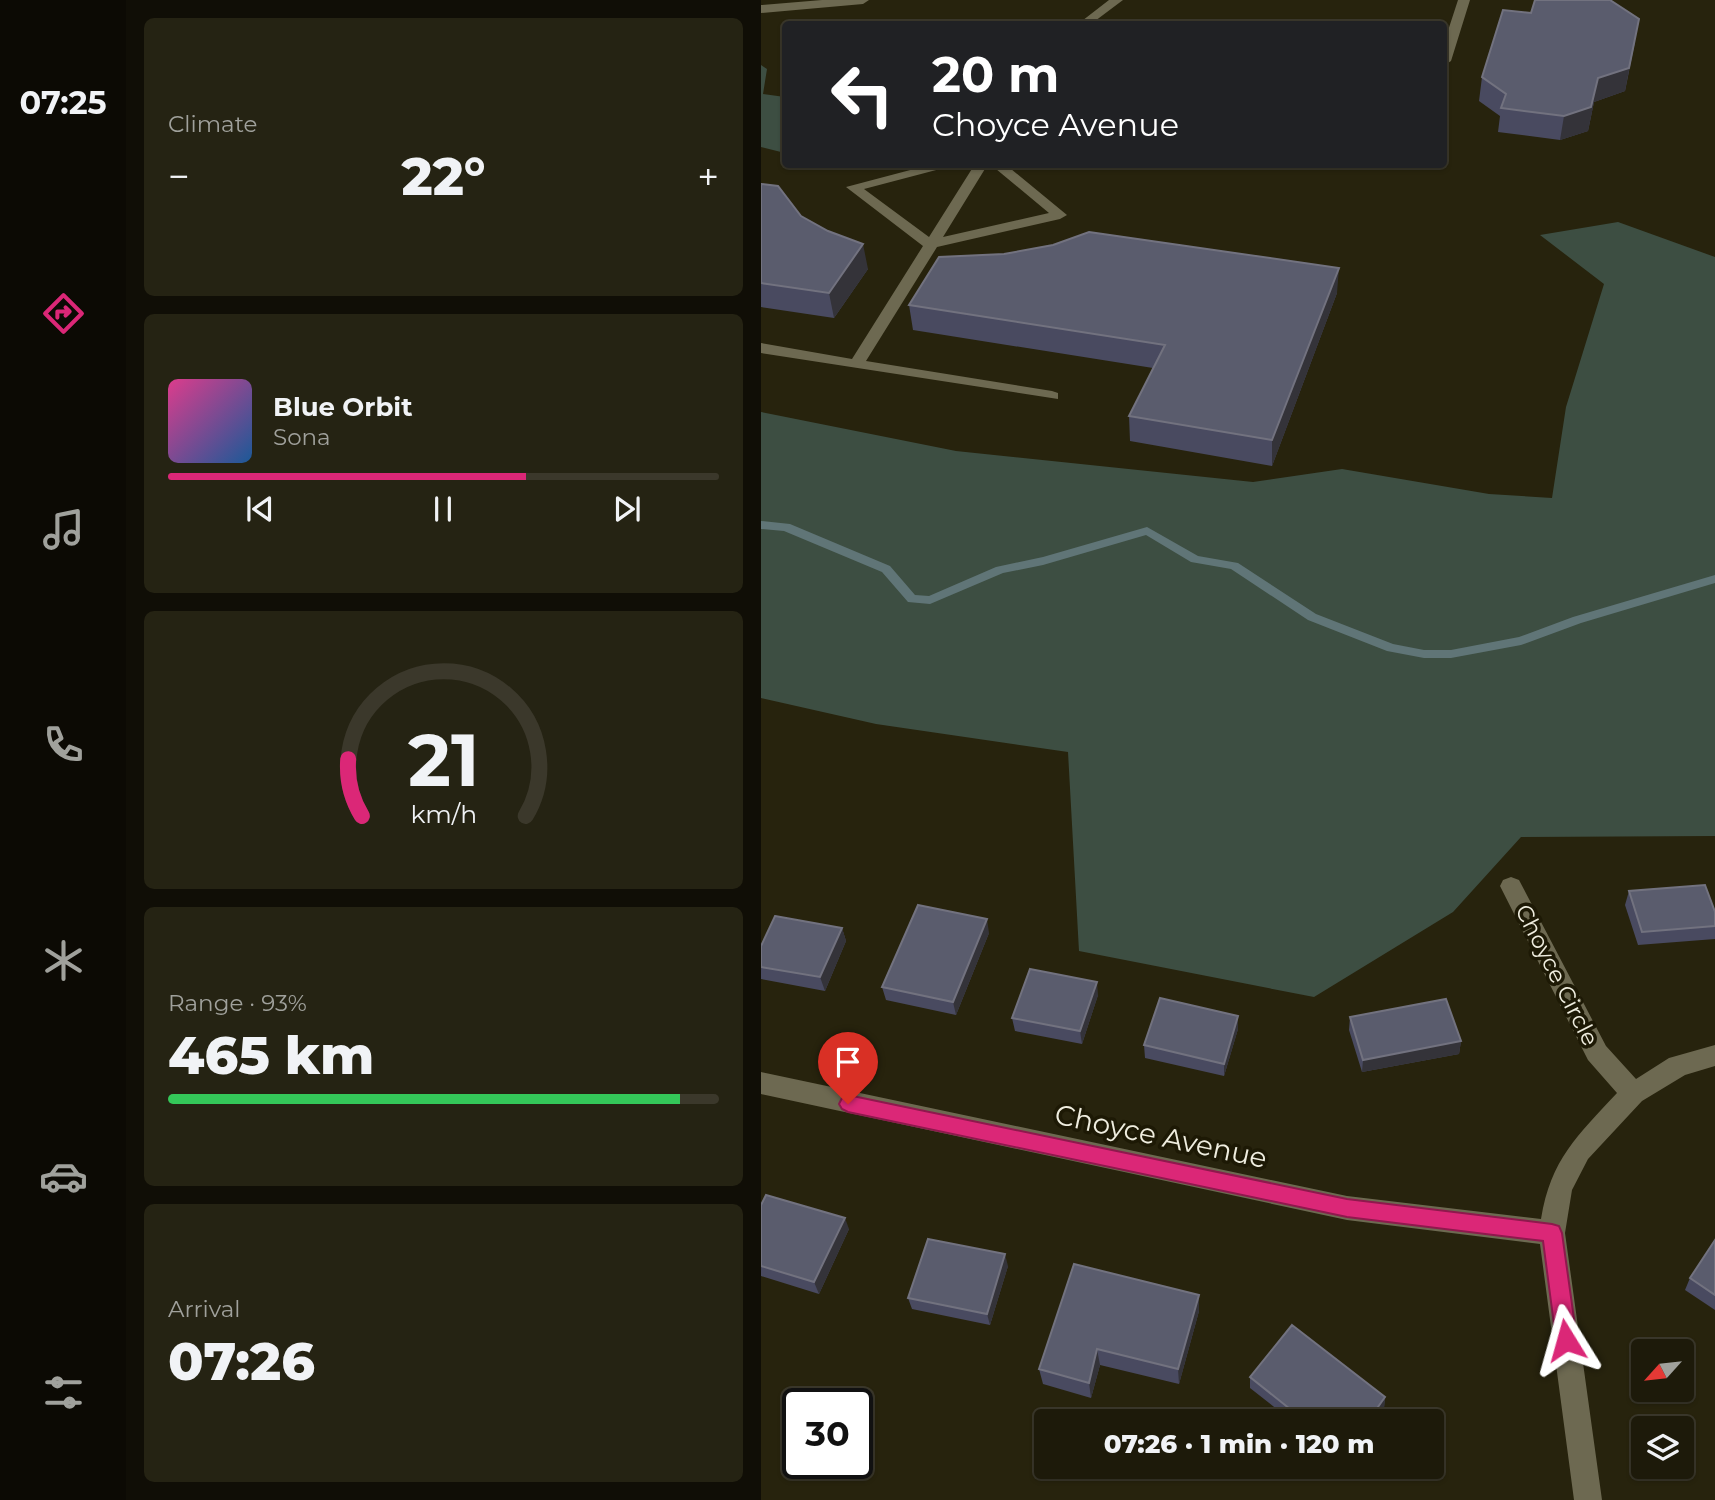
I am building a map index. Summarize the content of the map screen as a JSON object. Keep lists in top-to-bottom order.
{
  "streets": {
    "street": ["Choyce Circle", "Choyce Avenue"]
  },
  "north": "bottom left",
  "page": {
    "tabs": "07:25",
    "tile": [
      "Climate",
      ["Range · 93%", "465 km"],
      ["Arrival", "07:26"]
    ],
    "turn": ["20 m", "Choyce Avenue"],
    "heat": ["−", "22°", "+"],
    "song": ["Blue Orbit", "Sona"],
    "limit": "30",
    "trip": "07:26 · 1 min · 120 m",
    "gauge": ["21", "km/h"]
  }
}
